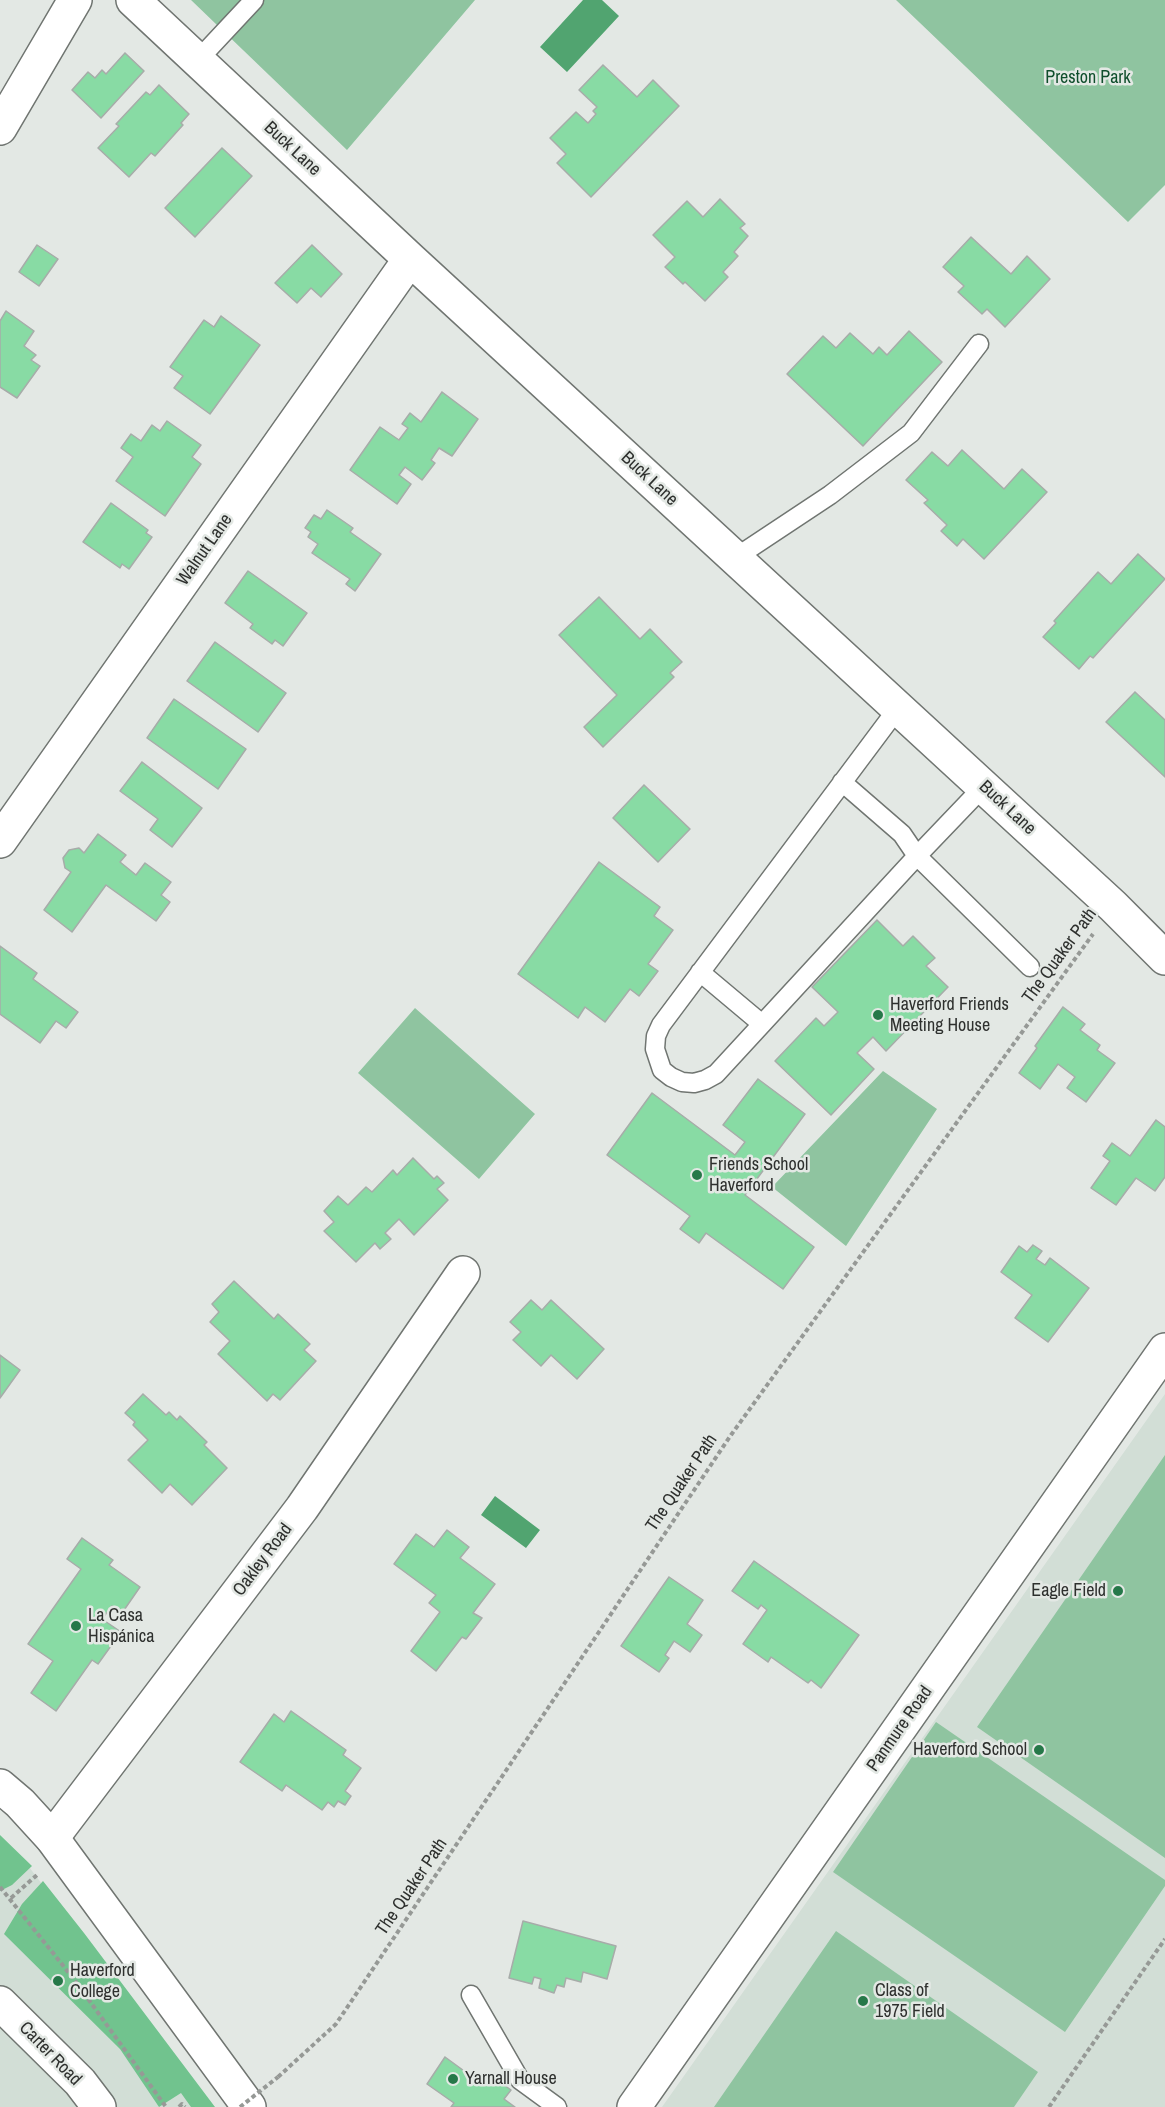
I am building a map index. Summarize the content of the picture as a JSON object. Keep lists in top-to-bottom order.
{
  "streets": {
    "street": [
      "Buck Lane",
      "Walnut Lane",
      "Oakley Road",
      "Panmure Road",
      "Carter Road"
    ],
    "path": ["The Quaker Path"]
  },
  "crossings": [
    ["Buck Lane", "Walnut Lane"],
    ["Buck Lane", "The Quaker Path"]
  ],
  "parks": ["Preston Park"],
  "places": [
    "Haverford Friends Meeting House",
    "Friends School Haverford",
    "Eagle Field",
    "La Casa Hispánica",
    "Haverford School",
    "Haverford College",
    "Class of 1975 Field",
    "Yarnall House"
  ]
}
